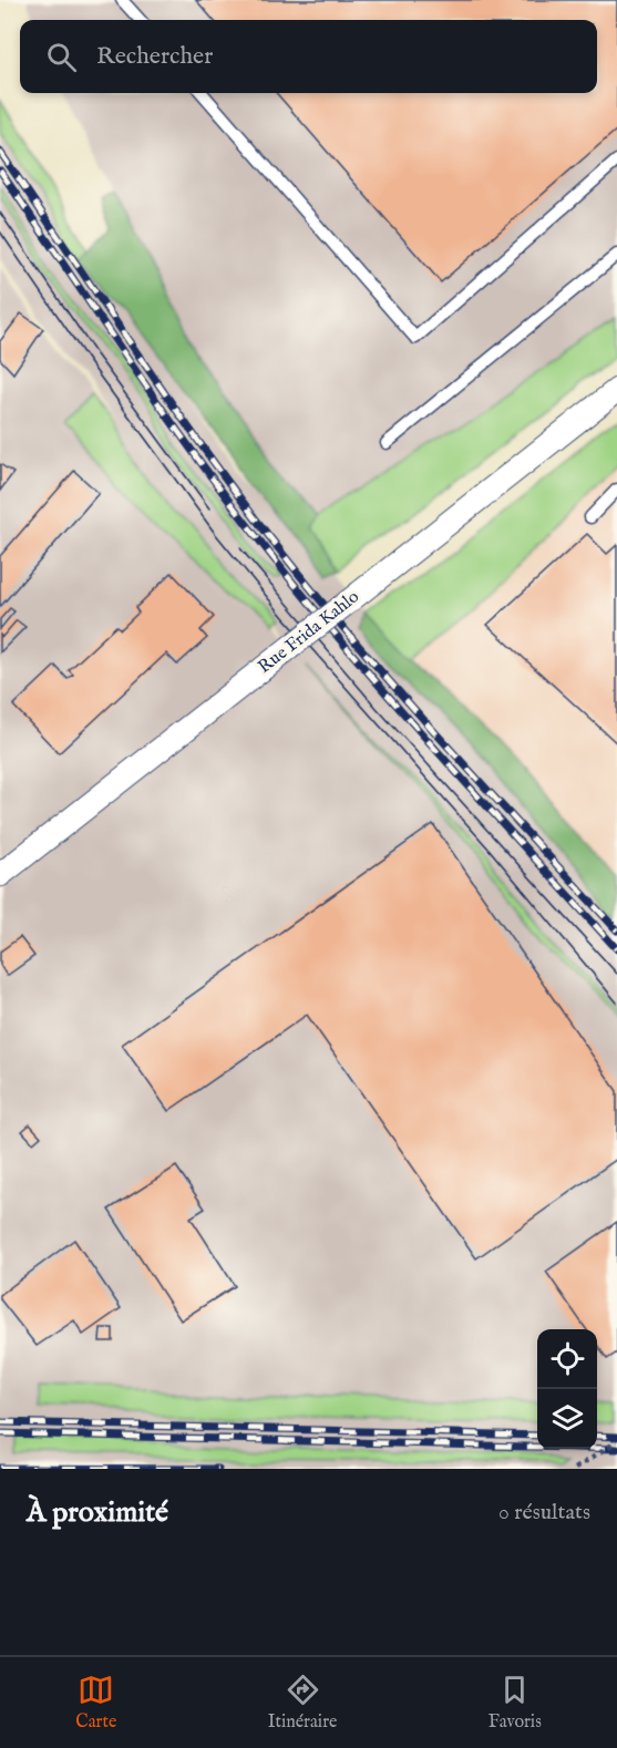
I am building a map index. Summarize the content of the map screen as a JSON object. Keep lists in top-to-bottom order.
{
  "streets": {
    "street": ["Rue Frida Kahlo"]
  },
  "page": {
    "search": "Rechercher",
    "heading": ["À proximité", "0 résultats"],
    "nav": ["Carte", "Itinéraire", "Favoris"]
  }
}
